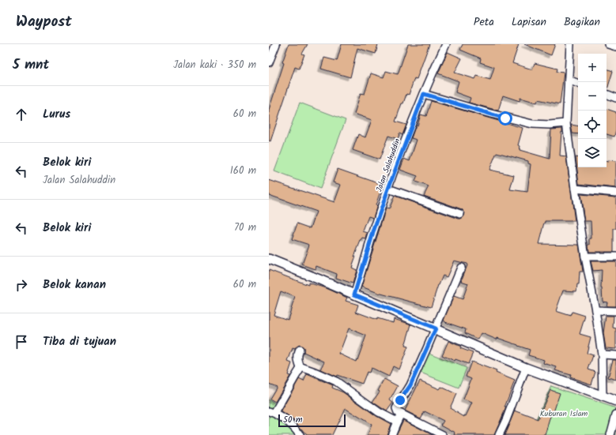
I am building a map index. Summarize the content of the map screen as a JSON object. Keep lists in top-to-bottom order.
{
  "streets": {
    "street": ["Jalan Salahuddin"]
  },
  "parks": ["Kuburan Islam"],
  "scale_bar": "50 m",
  "page": {
    "header": "Waypost",
    "nav": ["Peta", "Lapisan", "Bagikan"],
    "heading": ["5 mnt", "Jalan kaki · 350 m"],
    "map_buttons": ["+", "−"],
    "list": [
      ["Lurus", "60 m"],
      ["Belok kiri", "Jalan Salahuddin", "160 m"],
      ["Belok kiri", "70 m"],
      ["Belok kanan", "60 m"],
      "Tiba di tujuan"
    ],
    "scale": "50 m"
  }
}
